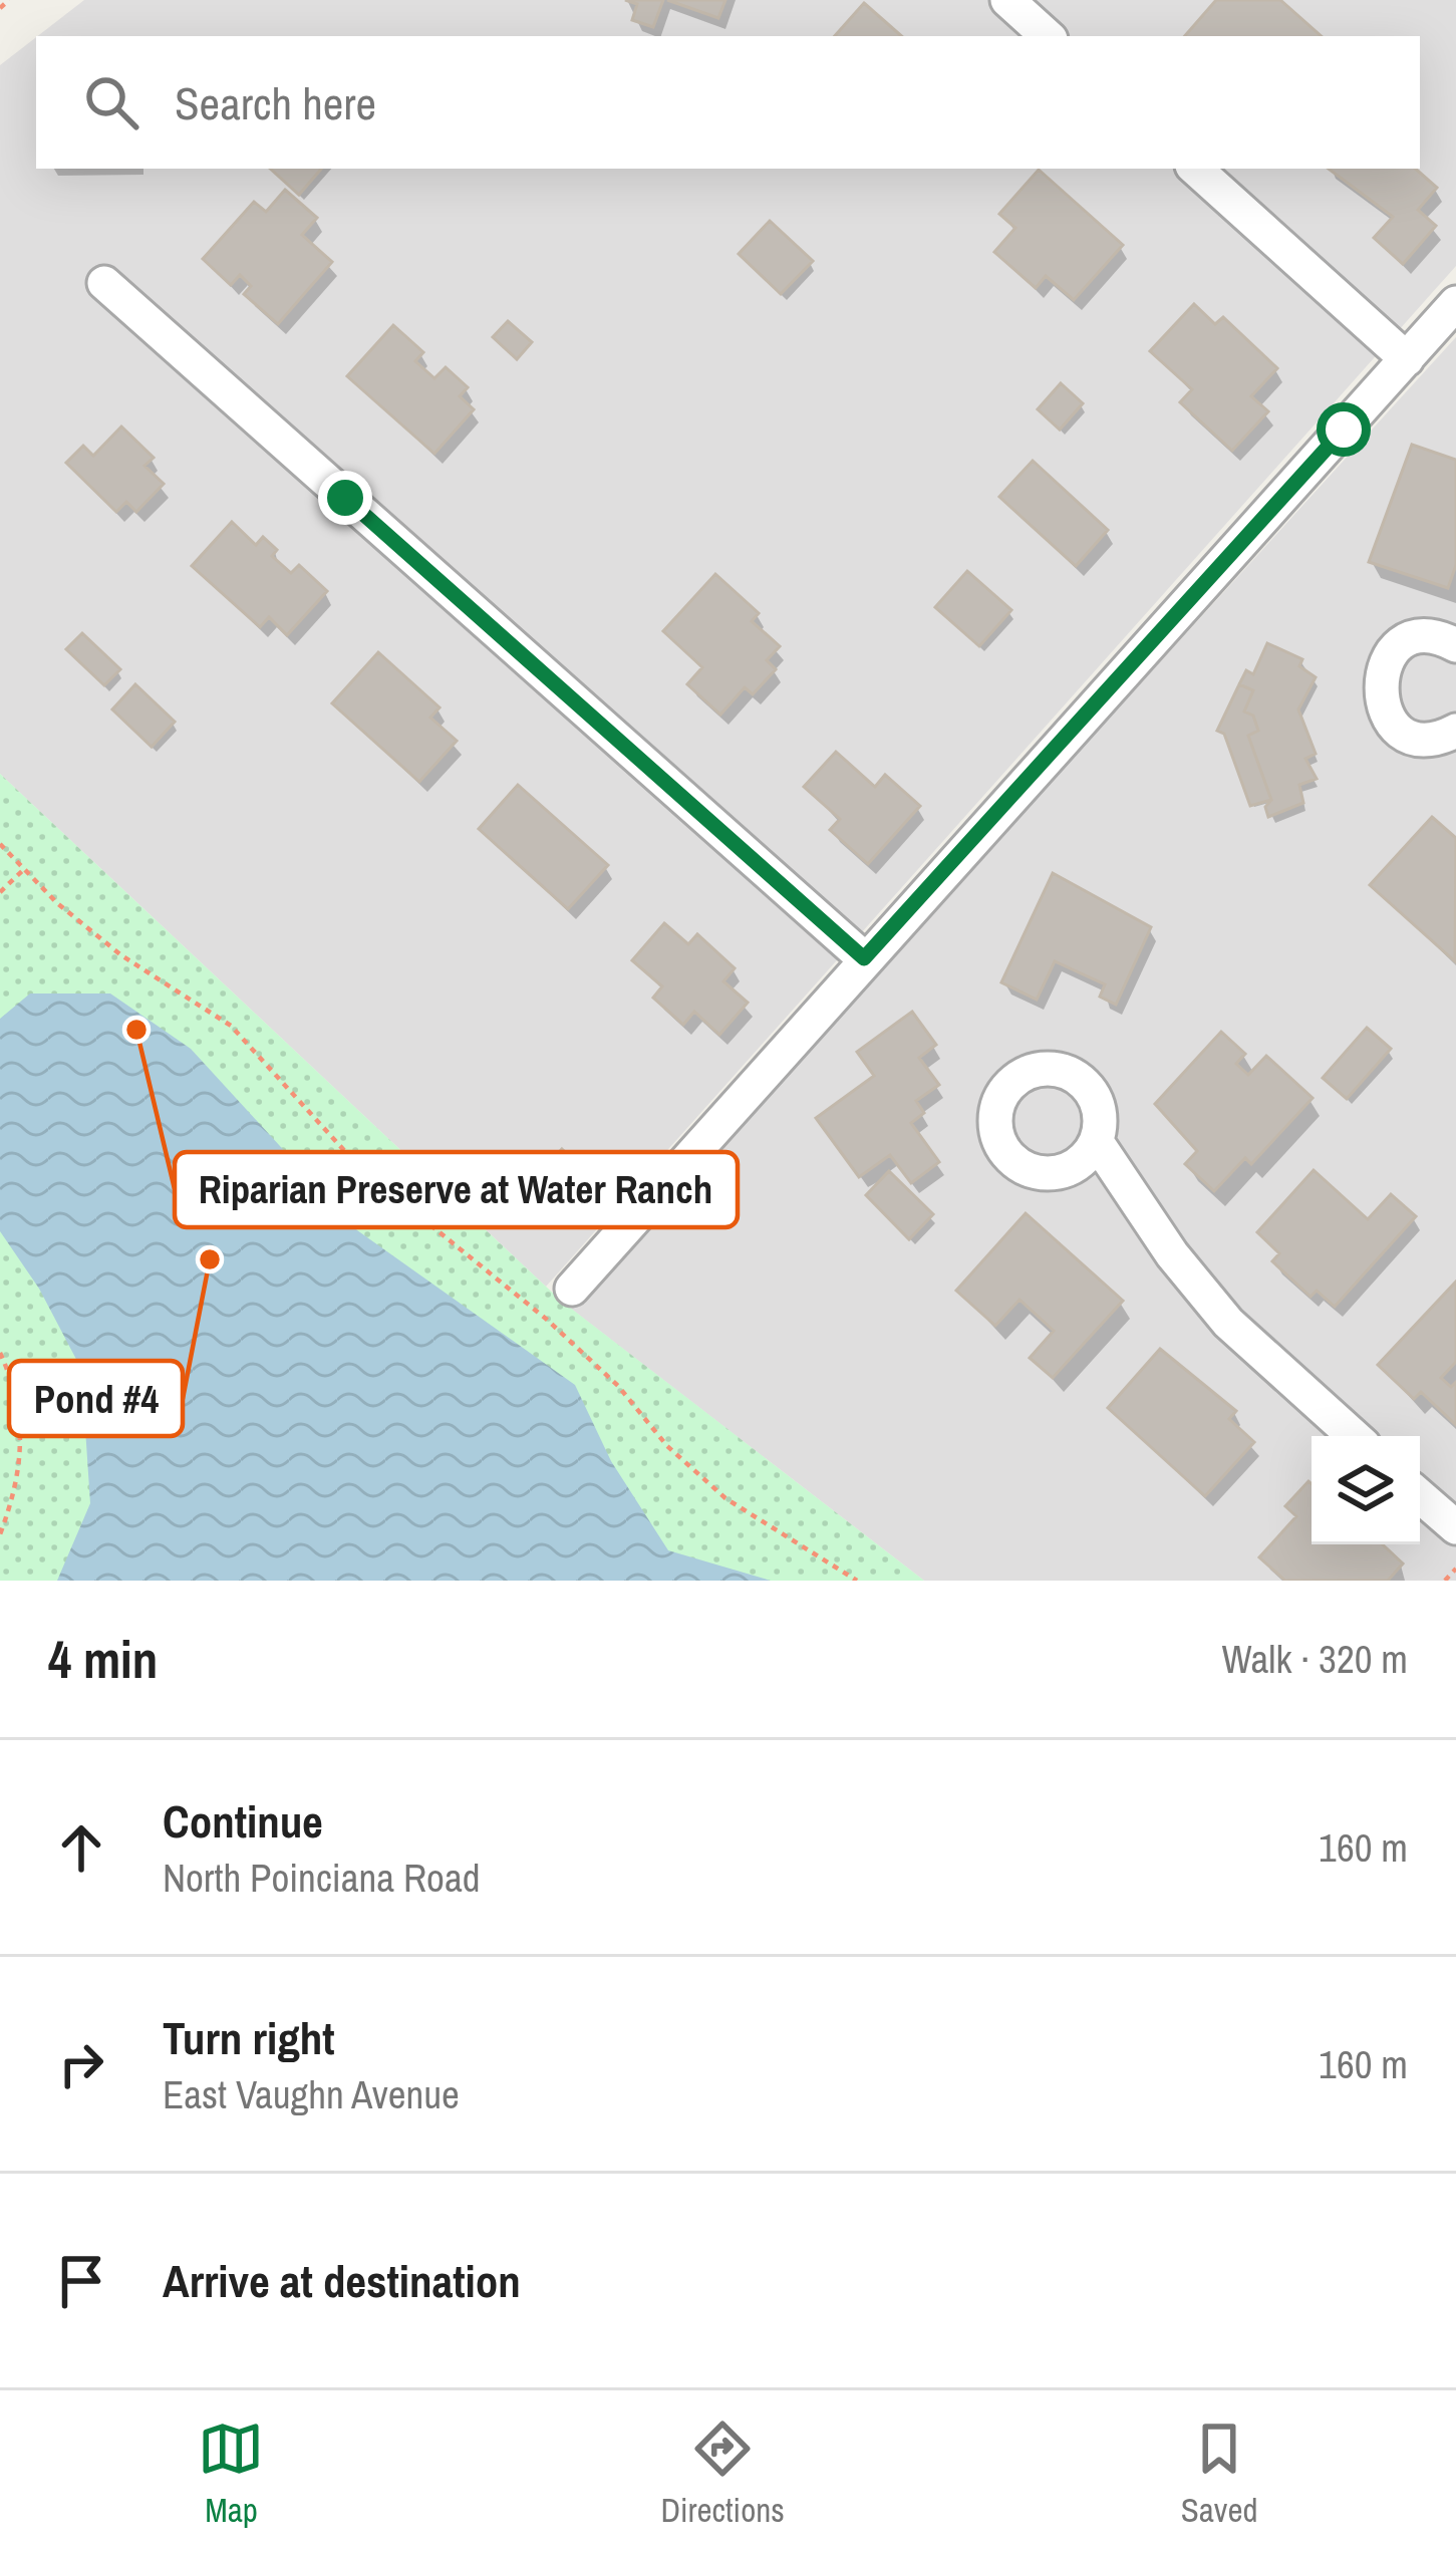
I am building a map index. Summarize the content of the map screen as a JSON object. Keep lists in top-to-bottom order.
{
  "places": ["Riparian Preserve at Water Ranch", "Pond #4"],
  "page": {
    "search": "Search here",
    "heading": ["4 min", "Walk · 320 m"],
    "list": [
      ["Continue", "North Poinciana Road", "160 m"],
      ["Turn right", "East Vaughn Avenue", "160 m"],
      "Arrive at destination"
    ],
    "nav": ["Map", "Directions", "Saved"]
  }
}
